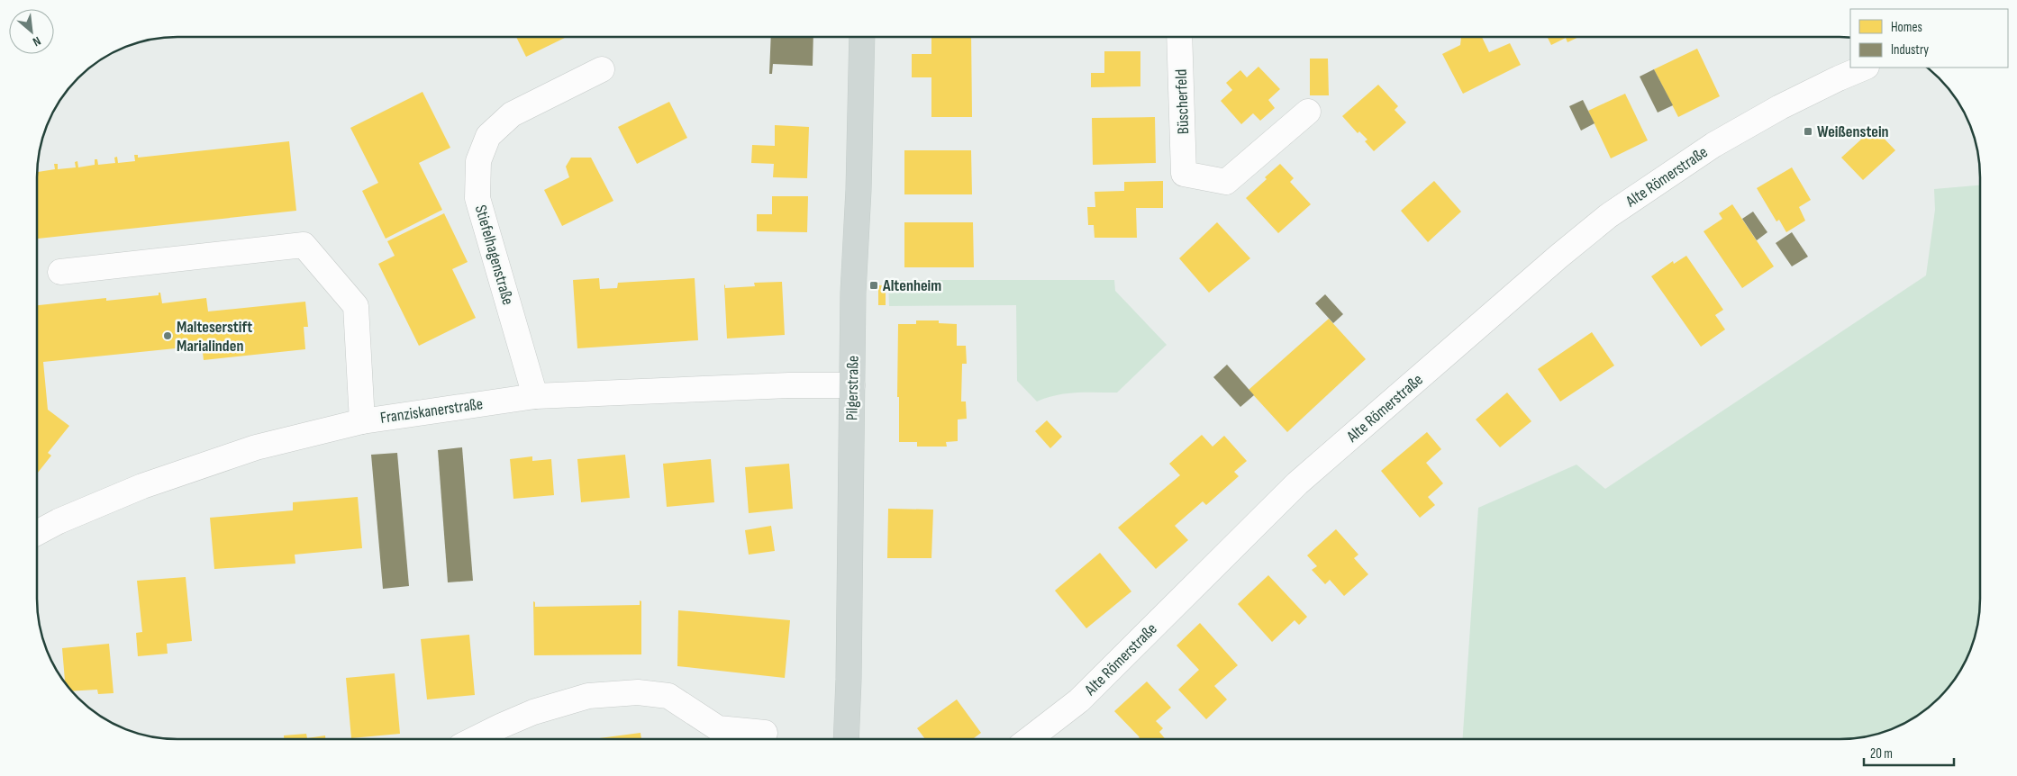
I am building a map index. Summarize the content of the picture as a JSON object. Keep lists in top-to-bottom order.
{
  "streets": {
    "main road": ["Pilgerstraße"],
    "street": [
      "Büscherfeld",
      "Alte Römerstraße",
      "Stiefelhagenstraße",
      "Franziskanerstraße"
    ]
  },
  "crossings": [
    ["Stiefelhagenstraße", "Franziskanerstraße"],
    ["Pilgerstraße", "Franziskanerstraße"]
  ],
  "places": {
    "transit": ["Weißenstein", "Altenheim"],
    "other": ["Malteserstift Marialinden"]
  },
  "legend": ["Homes", "Industry"],
  "scale_bar": "20 m",
  "north": "bottom right"
}
